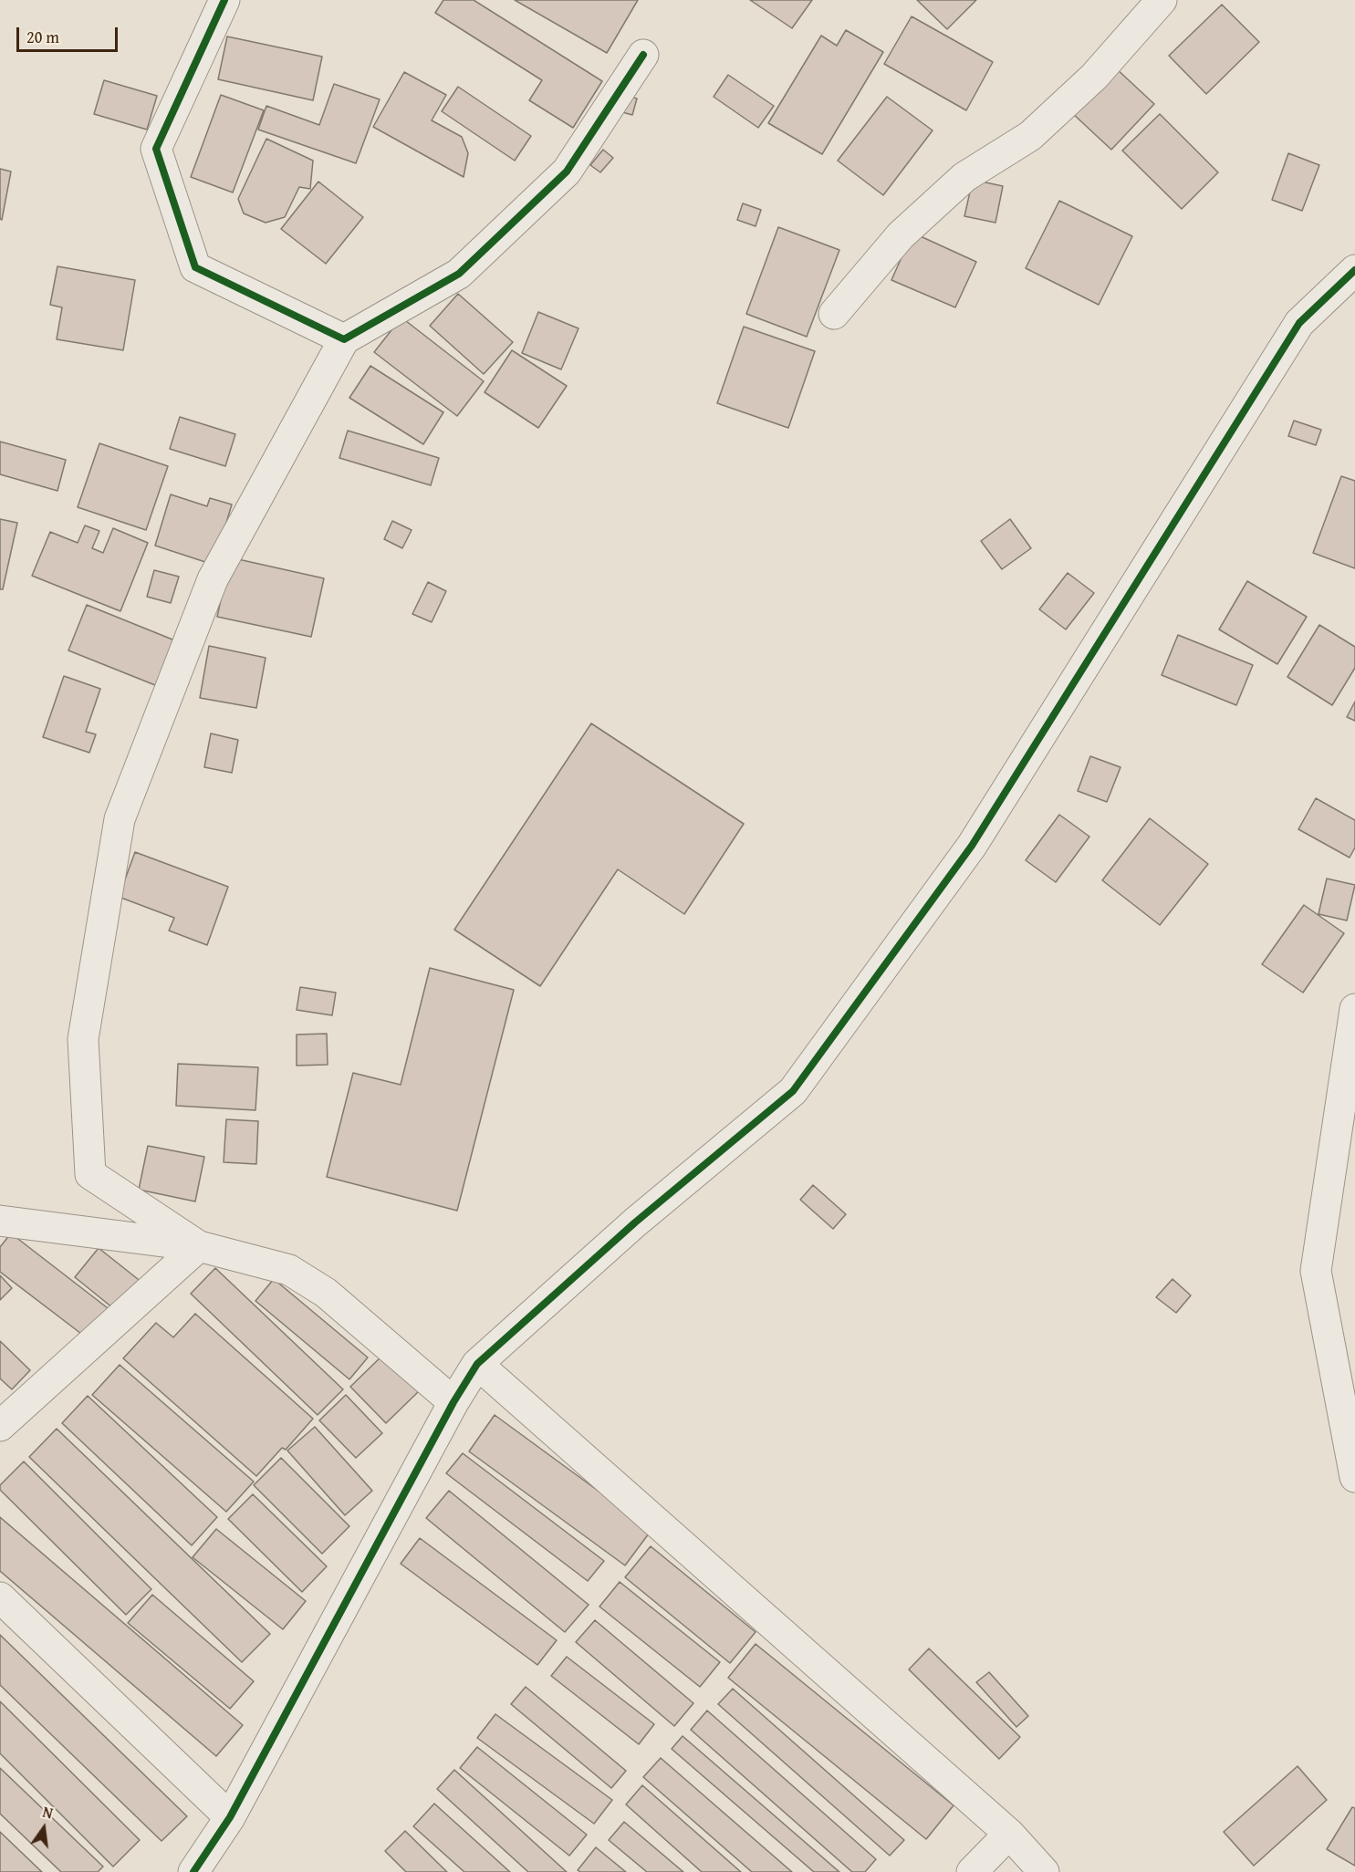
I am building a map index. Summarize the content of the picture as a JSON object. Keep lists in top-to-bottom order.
{
  "scale_bar": "20 m",
  "north": "top"
}
